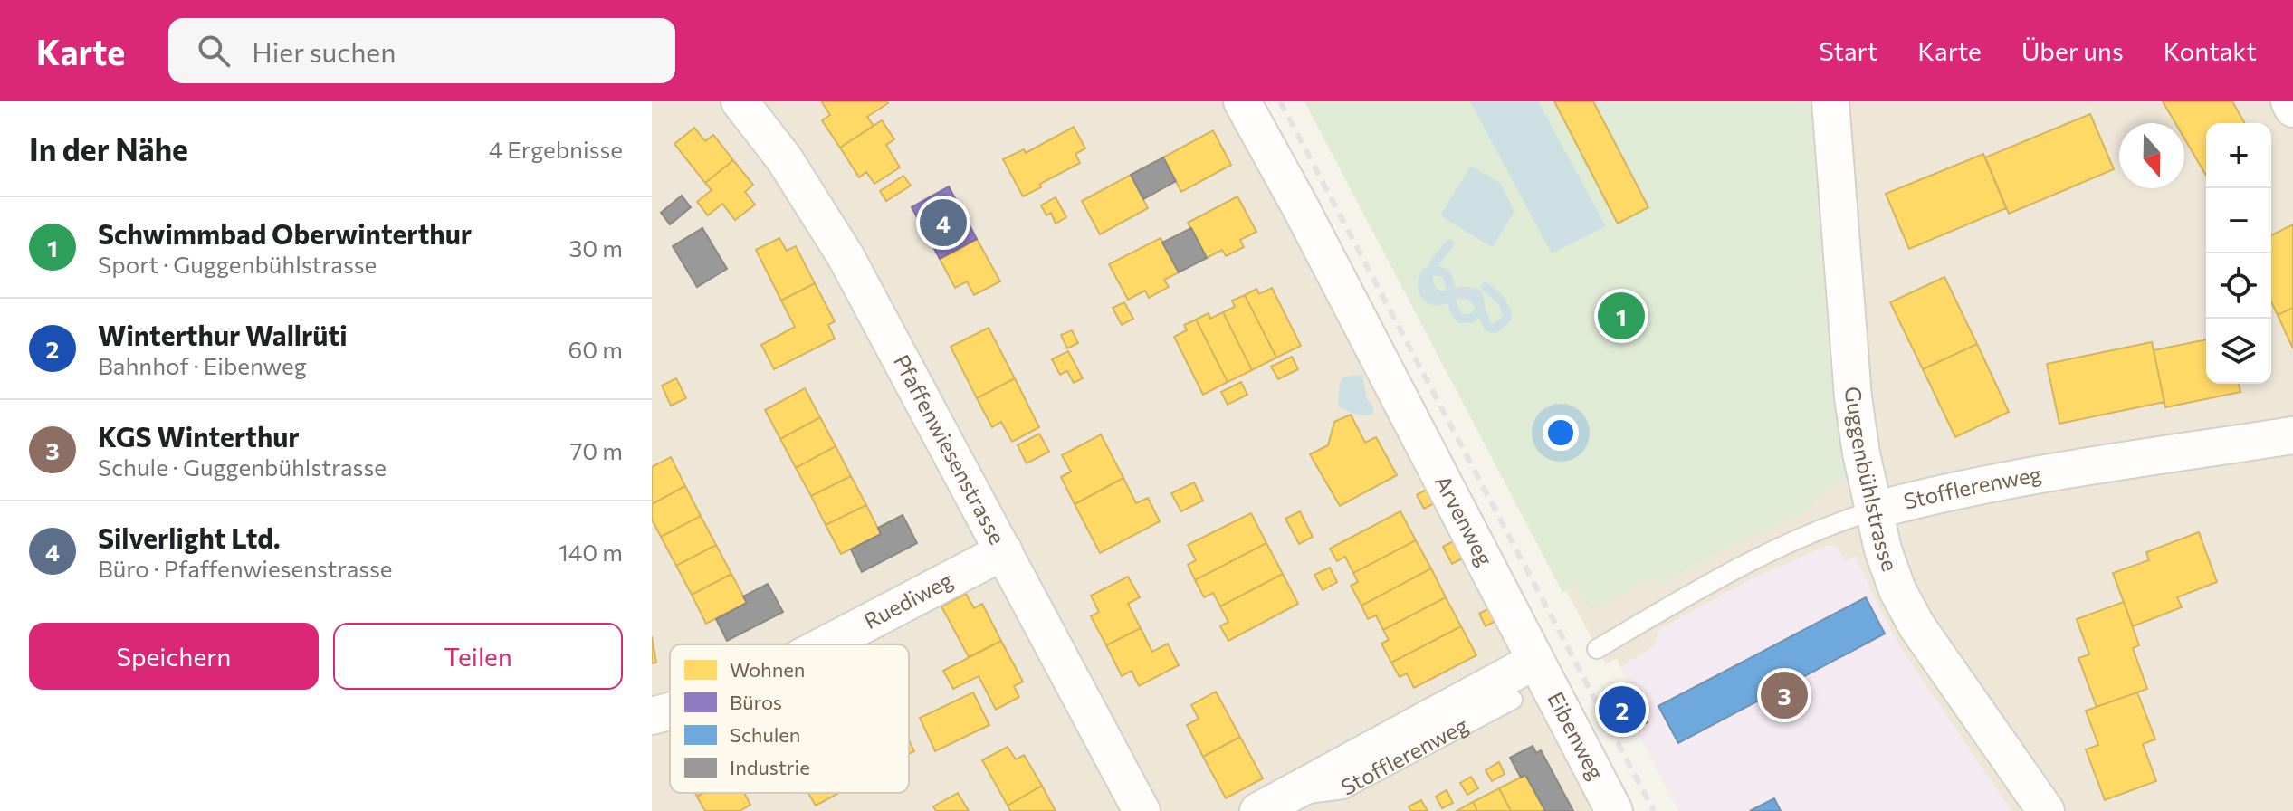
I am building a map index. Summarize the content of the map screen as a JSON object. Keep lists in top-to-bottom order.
{
  "streets": {
    "street": [
      "Pfaffenwiesenstrasse",
      "Guggenbühlstrasse",
      "Stofflerenweg",
      "Arvenweg",
      "Ruediweg",
      "Eibenweg"
    ]
  },
  "crossings": [
    ["Pfaffenwiesenstrasse", "Ruediweg"],
    ["Guggenbühlstrasse", "Stofflerenweg"],
    ["Arvenweg", "Eibenweg"]
  ],
  "legend": [
    "Wohnen",
    "Büros",
    "Schulen",
    "Industrie"
  ],
  "north": "bottom",
  "page": {
    "header": "Karte",
    "search": "Hier suchen",
    "nav": [
      "Start",
      "Karte",
      "Über uns",
      "Kontakt"
    ],
    "heading": ["In der Nähe", "4 Ergebnisse"],
    "map_buttons": ["+", "−"],
    "list": [
      {
        "mark": "1",
        "name": "Schwimmbad Oberwinterthur",
        "note": "Sport · Guggenbühlstrasse",
        "value": "30 m"
      },
      {
        "mark": "2",
        "name": "Winterthur Wallrüti",
        "note": "Bahnhof · Eibenweg",
        "value": "60 m"
      },
      {
        "mark": "3",
        "name": "KGS Winterthur",
        "note": "Schule · Guggenbühlstrasse",
        "value": "70 m"
      },
      {
        "mark": "4",
        "name": "Silverlight Ltd.",
        "note": "Büro · Pfaffenwiesenstrasse",
        "value": "140 m"
      }
    ],
    "pins": [
      "4",
      "1",
      "3",
      "2"
    ],
    "buttons": ["Speichern", "Teilen"]
  }
}
